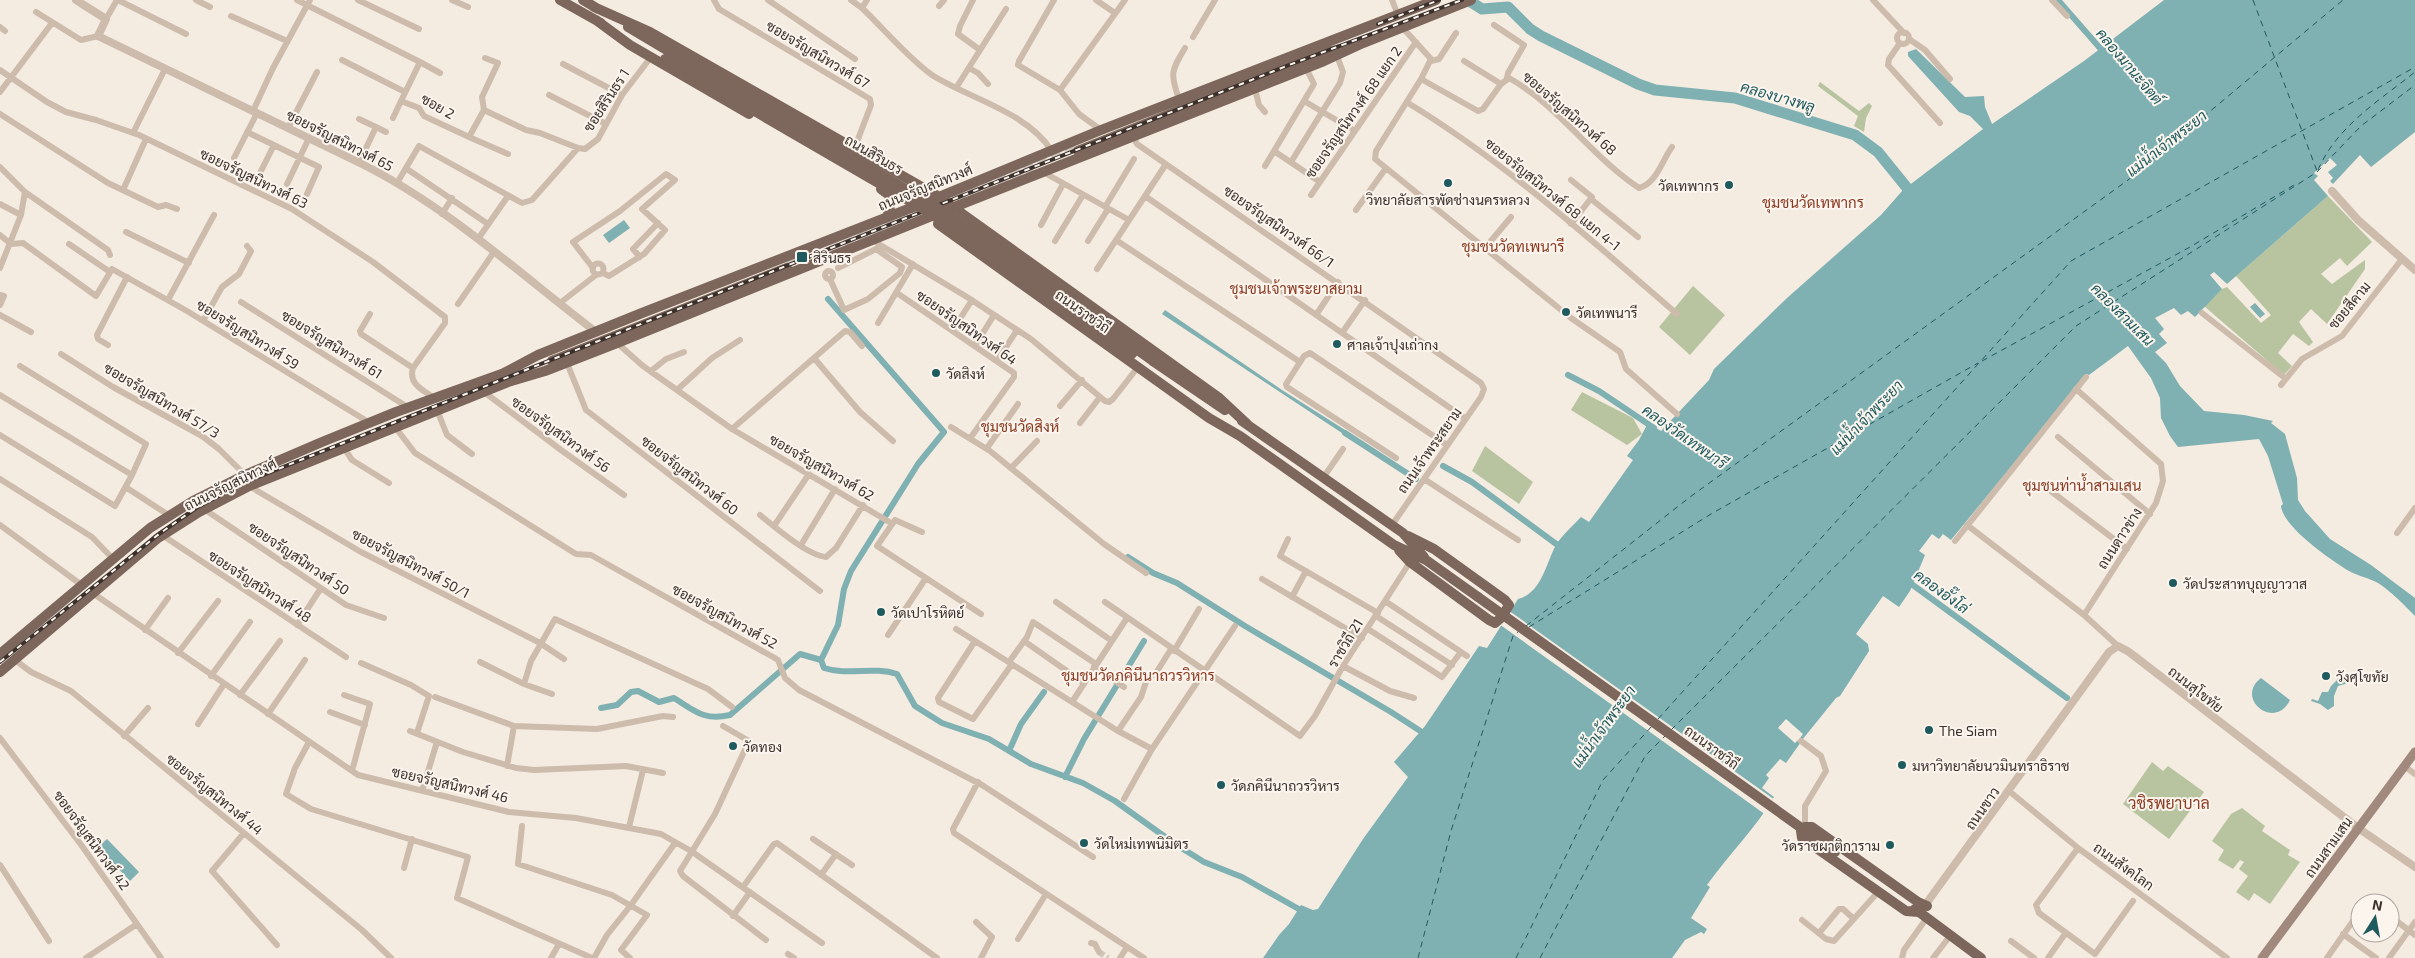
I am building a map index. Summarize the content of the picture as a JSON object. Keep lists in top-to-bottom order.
{
  "streets": {
    "main road": [
      "ถนนสิรินธร",
      "ถนนจรัญสนิทวงศ์",
      "ถนนราชวิถี",
      "ถนนสามเสน"
    ],
    "street": [
      "ซอยจรัญสนิทวงศ์ 67",
      "ซอยสิรินธร 1",
      "ซอย 2",
      "ซอยจรัญสนิทวงศ์ 68 แยก 2",
      "ซอยจรัญสนิทวงศ์ 68",
      "ซอยจรัญสนิทวงศ์ 65",
      "ซอยจรัญสนิทวงศ์ 63",
      "ซอยจรัญสนิทวงศ์ 68 แยก 4-1",
      "ซอยจรัญสนิทวงศ์ 66/1",
      "ซอยสีคาม",
      "ซอยจรัญสนิทวงศ์ 64",
      "ซอยจรัญสนิทวงศ์ 59",
      "ซอยจรัญสนิทวงศ์ 61",
      "ซอยจรัญสนิทวงศ์ 57/3",
      "ซอยจรัญสนิทวงศ์ 56",
      "ถนนเจ้าพระสยาม",
      "ซอยจรัญสนิทวงศ์ 62",
      "ซอยจรัญสนิทวงศ์ 60",
      "ถนนดาวข่าง",
      "ซอยจรัญสนิทวงศ์ 50",
      "ซอยจรัญสนิทวงศ์ 50/1",
      "ซอยจรัญสนิทวงศ์ 48",
      "ซอยจรัญสนิทวงศ์ 52",
      "ราชวิถี 21",
      "ถนนสุโขทัย",
      "ซอยจรัญสนิทวงศ์ 46",
      "ซอยจรัญสนิทวงศ์ 44",
      "ถนนขาว",
      "ซอยจรัญสนิทวงศ์ 42",
      "ถนนสังคโลก"
    ]
  },
  "crossings": [
    ["ซอยจรัญสนิทวงศ์ 67", "ถนนสิรินธร"],
    ["ซอยสิรินธร 1", "ถนนสิรินธร"],
    ["ซอยจรัญสนิทวงศ์ 65", "ถนนจรัญสนิทวงศ์"],
    ["ถนนสิรินธร", "ถนนจรัญสนิทวงศ์"],
    ["ถนนสิรินธร", "ถนนราชวิถี"],
    ["ถนนจรัญสนิทวงศ์", "ซอยจรัญสนิทวงศ์ 66/1"],
    ["ถนนจรัญสนิทวงศ์", "ถนนราชวิถี"],
    ["ถนนจรัญสนิทวงศ์", "ซอยจรัญสนิทวงศ์ 59"],
    ["ถนนจรัญสนิทวงศ์", "ซอยจรัญสนิทวงศ์ 61"],
    ["ถนนจรัญสนิทวงศ์", "ซอยจรัญสนิทวงศ์ 57/3"],
    ["ถนนจรัญสนิทวงศ์", "ซอยจรัญสนิทวงศ์ 56"],
    ["ถนนจรัญสนิทวงศ์", "ซอยจรัญสนิทวงศ์ 62"],
    ["ถนนจรัญสนิทวงศ์", "ซอยจรัญสนิทวงศ์ 60"],
    ["ถนนจรัญสนิทวงศ์", "ซอยจรัญสนิทวงศ์ 50"],
    ["ถนนจรัญสนิทวงศ์", "ซอยจรัญสนิทวงศ์ 50/1"],
    ["ถนนจรัญสนิทวงศ์", "ซอยจรัญสนิทวงศ์ 48"],
    ["ถนนจรัญสนิทวงศ์", "ซอยจรัญสนิทวงศ์ 52"],
    ["ถนนจรัญสนิทวงศ์", "ซอยจรัญสนิทวงศ์ 46"],
    ["ถนนจรัญสนิทวงศ์", "ซอยจรัญสนิทวงศ์ 44"],
    ["ซอยจรัญสนิทวงศ์ 66/1", "ถนนเจ้าพระสยาม"],
    ["ถนนราชวิถี", "ถนนเจ้าพระสยาม"],
    ["ถนนราชวิถี", "ถนนขาว"],
    ["ถนนดาวข่าง", "ถนนสุโขทัย"],
    ["ถนนสุโขทัย", "ถนนขาว"],
    ["ถนนสุโขทัย", "ถนนสามเสน"],
    ["ถนนขาว", "ถนนสังคโลก"]
  ],
  "districts": [
    "ชุมชนวัดเทพากร",
    "ชุมชนวัดทเพนารี",
    "ชุมชนเจ้าพระยาสยาม",
    "ชุมชนวัดสิงห์",
    "ชุมชนท่าน้ำสามเสน",
    "ชุมชนวัดภคินีนาถวรวิหาร",
    "วชิรพยาบาล"
  ],
  "water": [
    "คลองมานะจิตต์",
    "คลองบางพลู",
    "แม่น้ำเจ้าพระยา",
    "คลองสามเสน",
    "คลองวัดเทพนารี",
    "คลองอั๊งโล่"
  ],
  "places": {
    "other": [
      "วิทยาลัยสารพัดช่างนครหลวง",
      "วัดเทพากร",
      "วัดเทพนารี",
      "ศาลเจ้าปุงเถ่ากง",
      "วัดสิงห์",
      "วัดประสาทบุญญาวาส",
      "วัดเปาโรหิตย์",
      "วังศุโขทัย",
      "The Siam",
      "วัดทอง",
      "มหาวิทยาลัยนวมินทราธิราช",
      "วัดภคินีนาถวรวิหาร",
      "วัดใหม่เทพนิมิตร",
      "วัดราชผาติการาม"
    ],
    "transit": ["สิรินธร"]
  },
  "north": "top"
}
